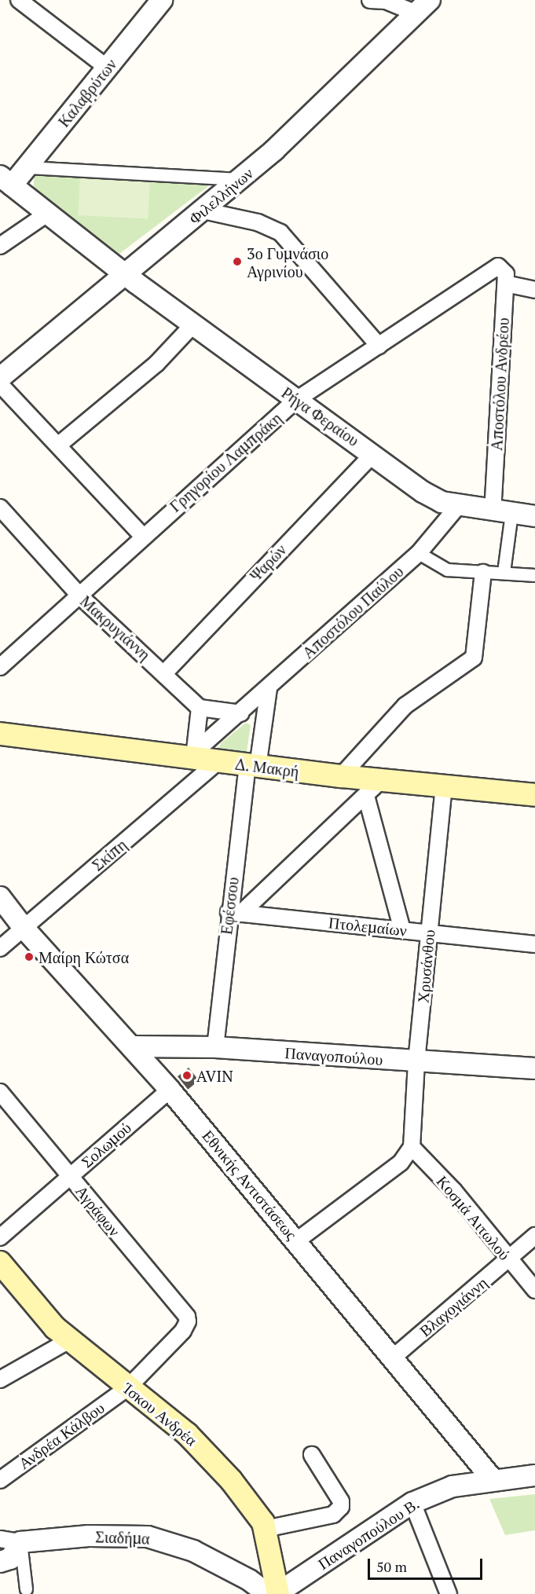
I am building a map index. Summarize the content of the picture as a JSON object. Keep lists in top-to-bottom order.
{
  "streets": {
    "main road": ["Δ. Μακρή", "Ίσκου Ανδρέα"],
    "street": [
      "Καλαβρύτων",
      "Φιλελλήνων",
      "Αποστόλου Ανδρέου",
      "Ρήγα Φεραίου",
      "Γρηγορίου Λαμπράκη",
      "Ψαρών",
      "Αποστόλου Παύλου",
      "Μακρυγιάννη",
      "Σκίπη",
      "Εφέσσου",
      "Πτολεμαίων",
      "Χρυσάνθου",
      "Παναγοπούλου",
      "Σολωμού",
      "Εθνικής Αντιστάσεως",
      "Αγράφων",
      "Κοσμά Αιτωλού",
      "Βλαχογιάννη",
      "Ανδρέα Κάλβου",
      "Παναγοπούλου Β.",
      "Σιαδήμα"
    ]
  },
  "crossings": [
    ["Καλαβρύτων", "Ρήγα Φεραίου"],
    ["Φιλελλήνων", "Ρήγα Φεραίου"],
    ["Αποστόλου Ανδρέου", "Ρήγα Φεραίου"],
    ["Αποστόλου Ανδρέου", "Γρηγορίου Λαμπράκη"],
    ["Ρήγα Φεραίου", "Γρηγορίου Λαμπράκη"],
    ["Ρήγα Φεραίου", "Ψαρών"],
    ["Ρήγα Φεραίου", "Αποστόλου Παύλου"],
    ["Γρηγορίου Λαμπράκη", "Μακρυγιάννη"],
    ["Ψαρών", "Μακρυγιάννη"],
    ["Αποστόλου Παύλου", "Δ. Μακρή"],
    ["Αποστόλου Παύλου", "Εφέσσου"],
    ["Δ. Μακρή", "Σκίπη"],
    ["Δ. Μακρή", "Εφέσσου"],
    ["Δ. Μακρή", "Χρυσάνθου"],
    ["Σκίπη", "Εθνικής Αντιστάσεως"],
    ["Εφέσσου", "Πτολεμαίων"],
    ["Εφέσσου", "Παναγοπούλου"],
    ["Πτολεμαίων", "Χρυσάνθου"],
    ["Χρυσάνθου", "Παναγοπούλου"],
    ["Χρυσάνθου", "Κοσμά Αιτωλού"],
    ["Παναγοπούλου", "Εθνικής Αντιστάσεως"],
    ["Σολωμού", "Εθνικής Αντιστάσεως"],
    ["Σολωμού", "Αγράφων"],
    ["Εθνικής Αντιστάσεως", "Βλαχογιάννη"],
    ["Εθνικής Αντιστάσεως", "Παναγοπούλου Β."],
    ["Αγράφων", "Ανδρέα Κάλβου"],
    ["Κοσμά Αιτωλού", "Βλαχογιάννη"],
    ["Ίσκου Ανδρέα", "Ανδρέα Κάλβου"],
    ["Ίσκου Ανδρέα", "Παναγοπούλου Β."],
    ["Ίσκου Ανδρέα", "Σιαδήμα"],
    ["Παναγοπούλου Β.", "Σιαδήμα"]
  ],
  "places": ["3ο Γυμνάσιο Αγρινίου", "Μαίρη Κώτσα", "AVIN"],
  "scale_bar": "50 m"
}
